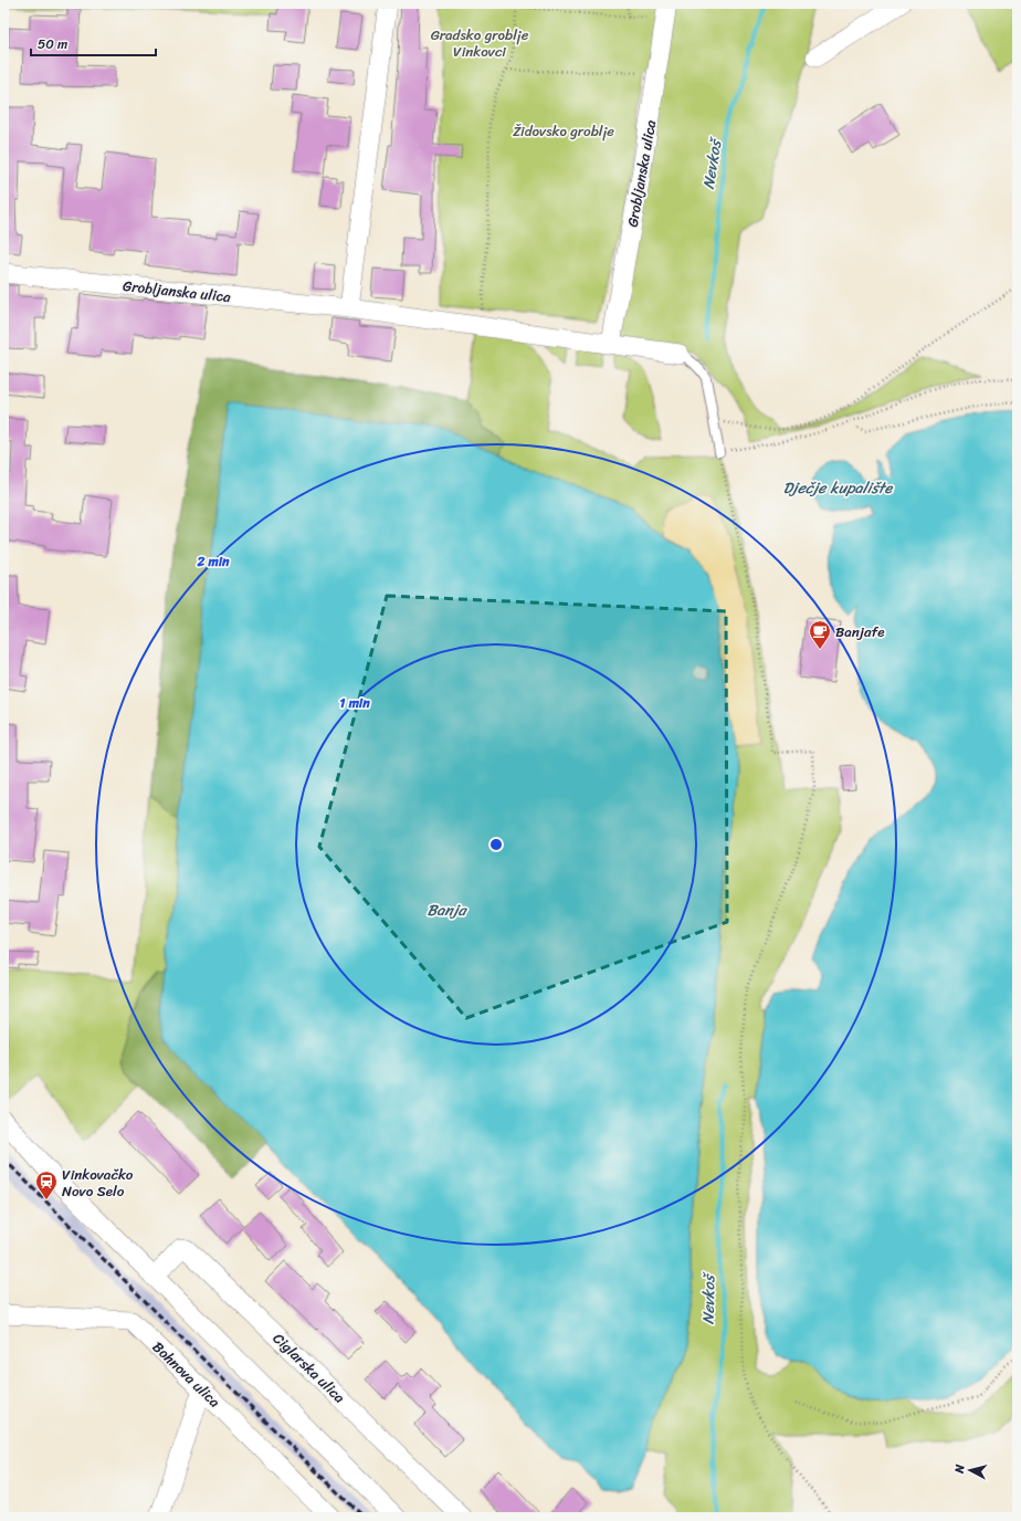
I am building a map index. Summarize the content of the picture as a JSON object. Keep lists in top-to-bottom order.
{
  "streets": {
    "street": ["Grobljanska ulica", "Ciglarska ulica", "Bohnova ulica"]
  },
  "water": ["Nevkoš", "Dječje kupalište", "Banja"],
  "parks": ["Gradsko groblje Vinkovci", "Židovsko groblje"],
  "places": {
    "cafe": ["Banjafe"],
    "station": ["Vinkovačko Novo Selo"]
  },
  "scale_bar": "50 m",
  "north": "left",
  "rings": ["2 min", "1 min"]
}
